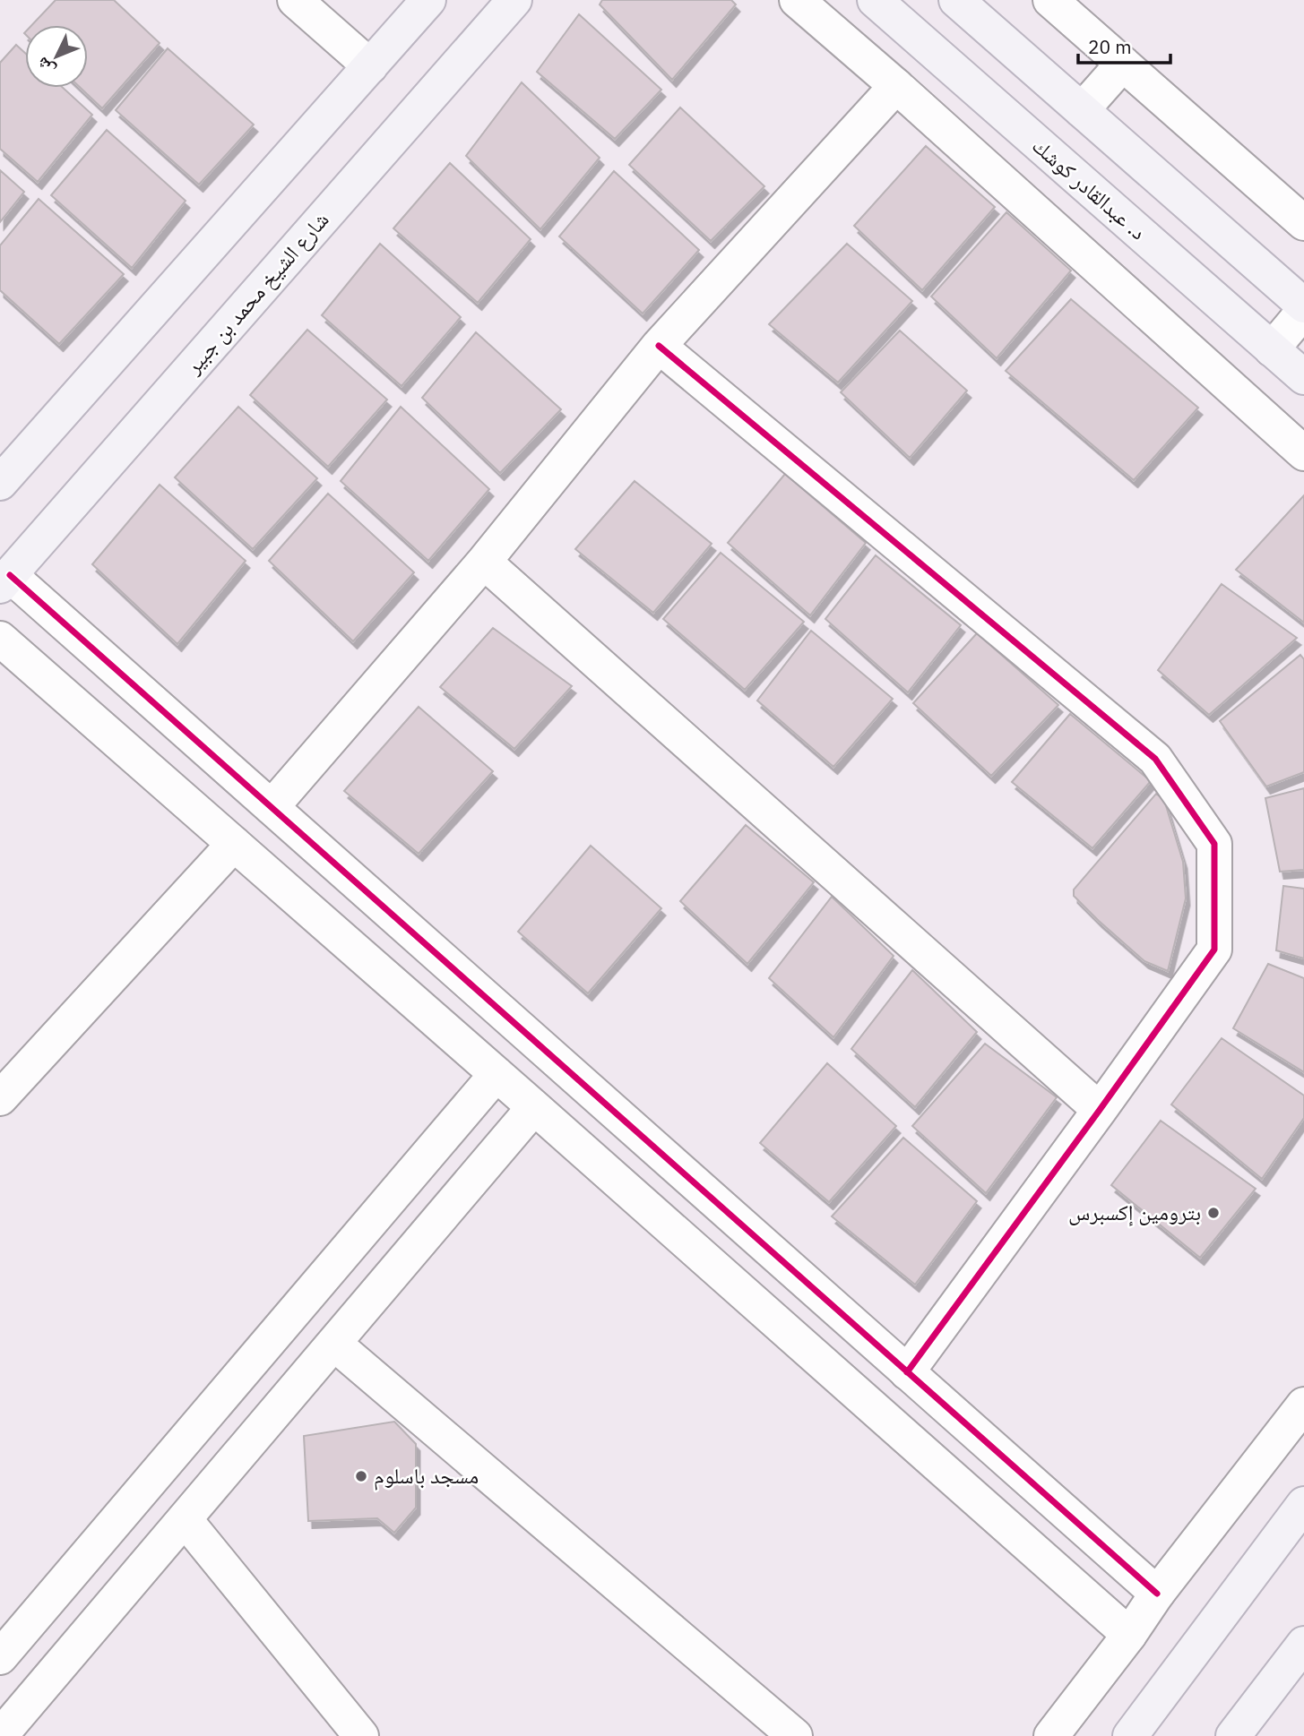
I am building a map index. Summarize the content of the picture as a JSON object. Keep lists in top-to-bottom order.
{
  "streets": {
    "main road": ["د. عبدالقادر كوشك", "شارع الشيخ محمد بن جبير"]
  },
  "places": ["بترومين إكسبرس", "مسجد باسلوم"],
  "scale_bar": "20 m",
  "north": "bottom left"
}
